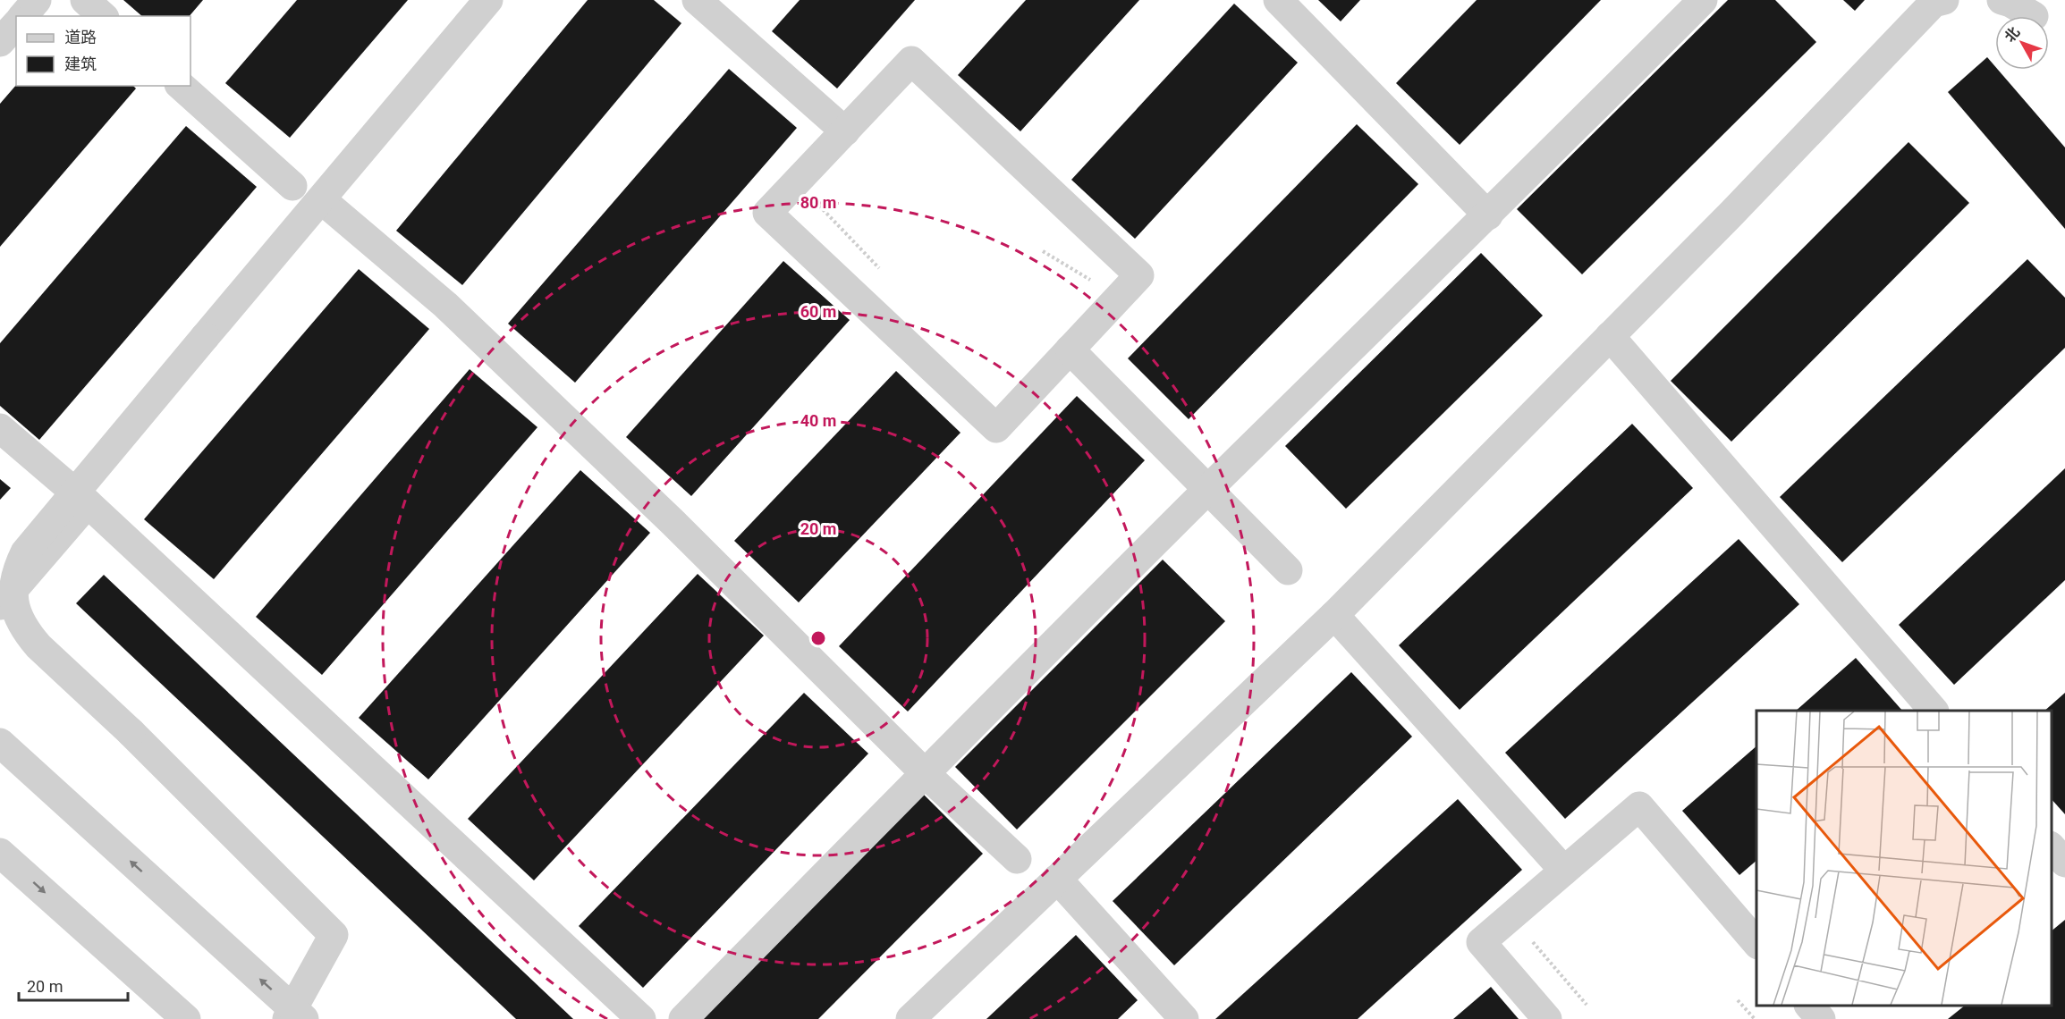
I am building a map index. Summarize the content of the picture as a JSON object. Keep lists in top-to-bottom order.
{
  "legend": ["道路", "建筑"],
  "scale_bar": "20 m",
  "north": "top left",
  "rings": [
    "80 m",
    "60 m",
    "40 m",
    "20 m"
  ]
}
